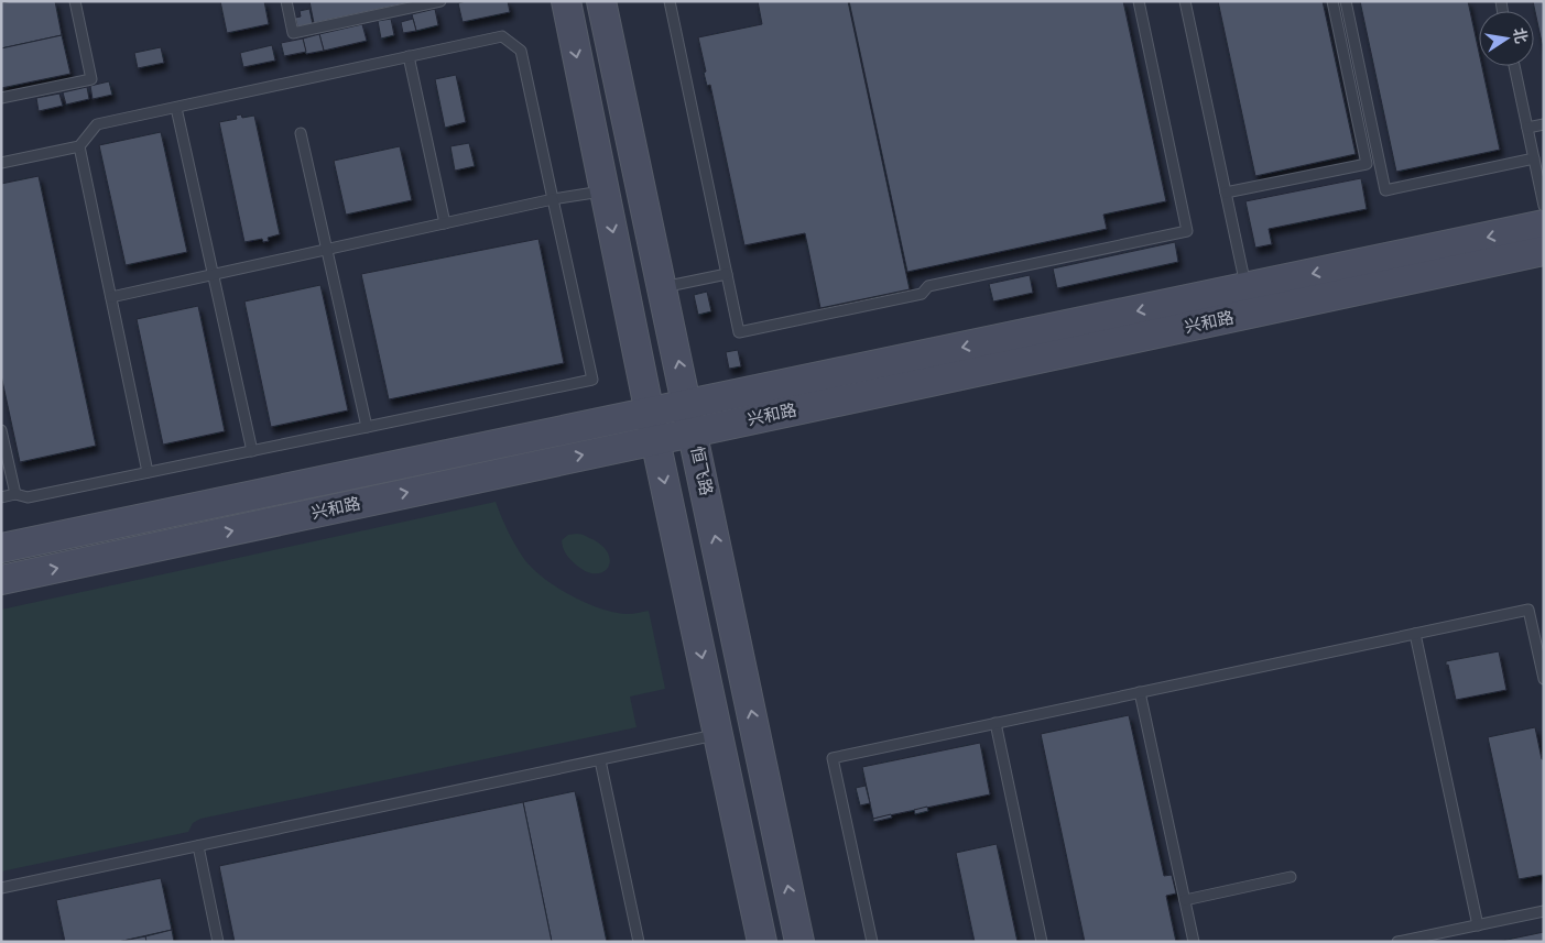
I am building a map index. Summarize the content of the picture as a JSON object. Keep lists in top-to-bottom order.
{
  "streets": {
    "main road": ["兴和路", "恒飞路"]
  },
  "crossings": [
    ["兴和路", "恒飞路"]
  ],
  "north": "right"
}
